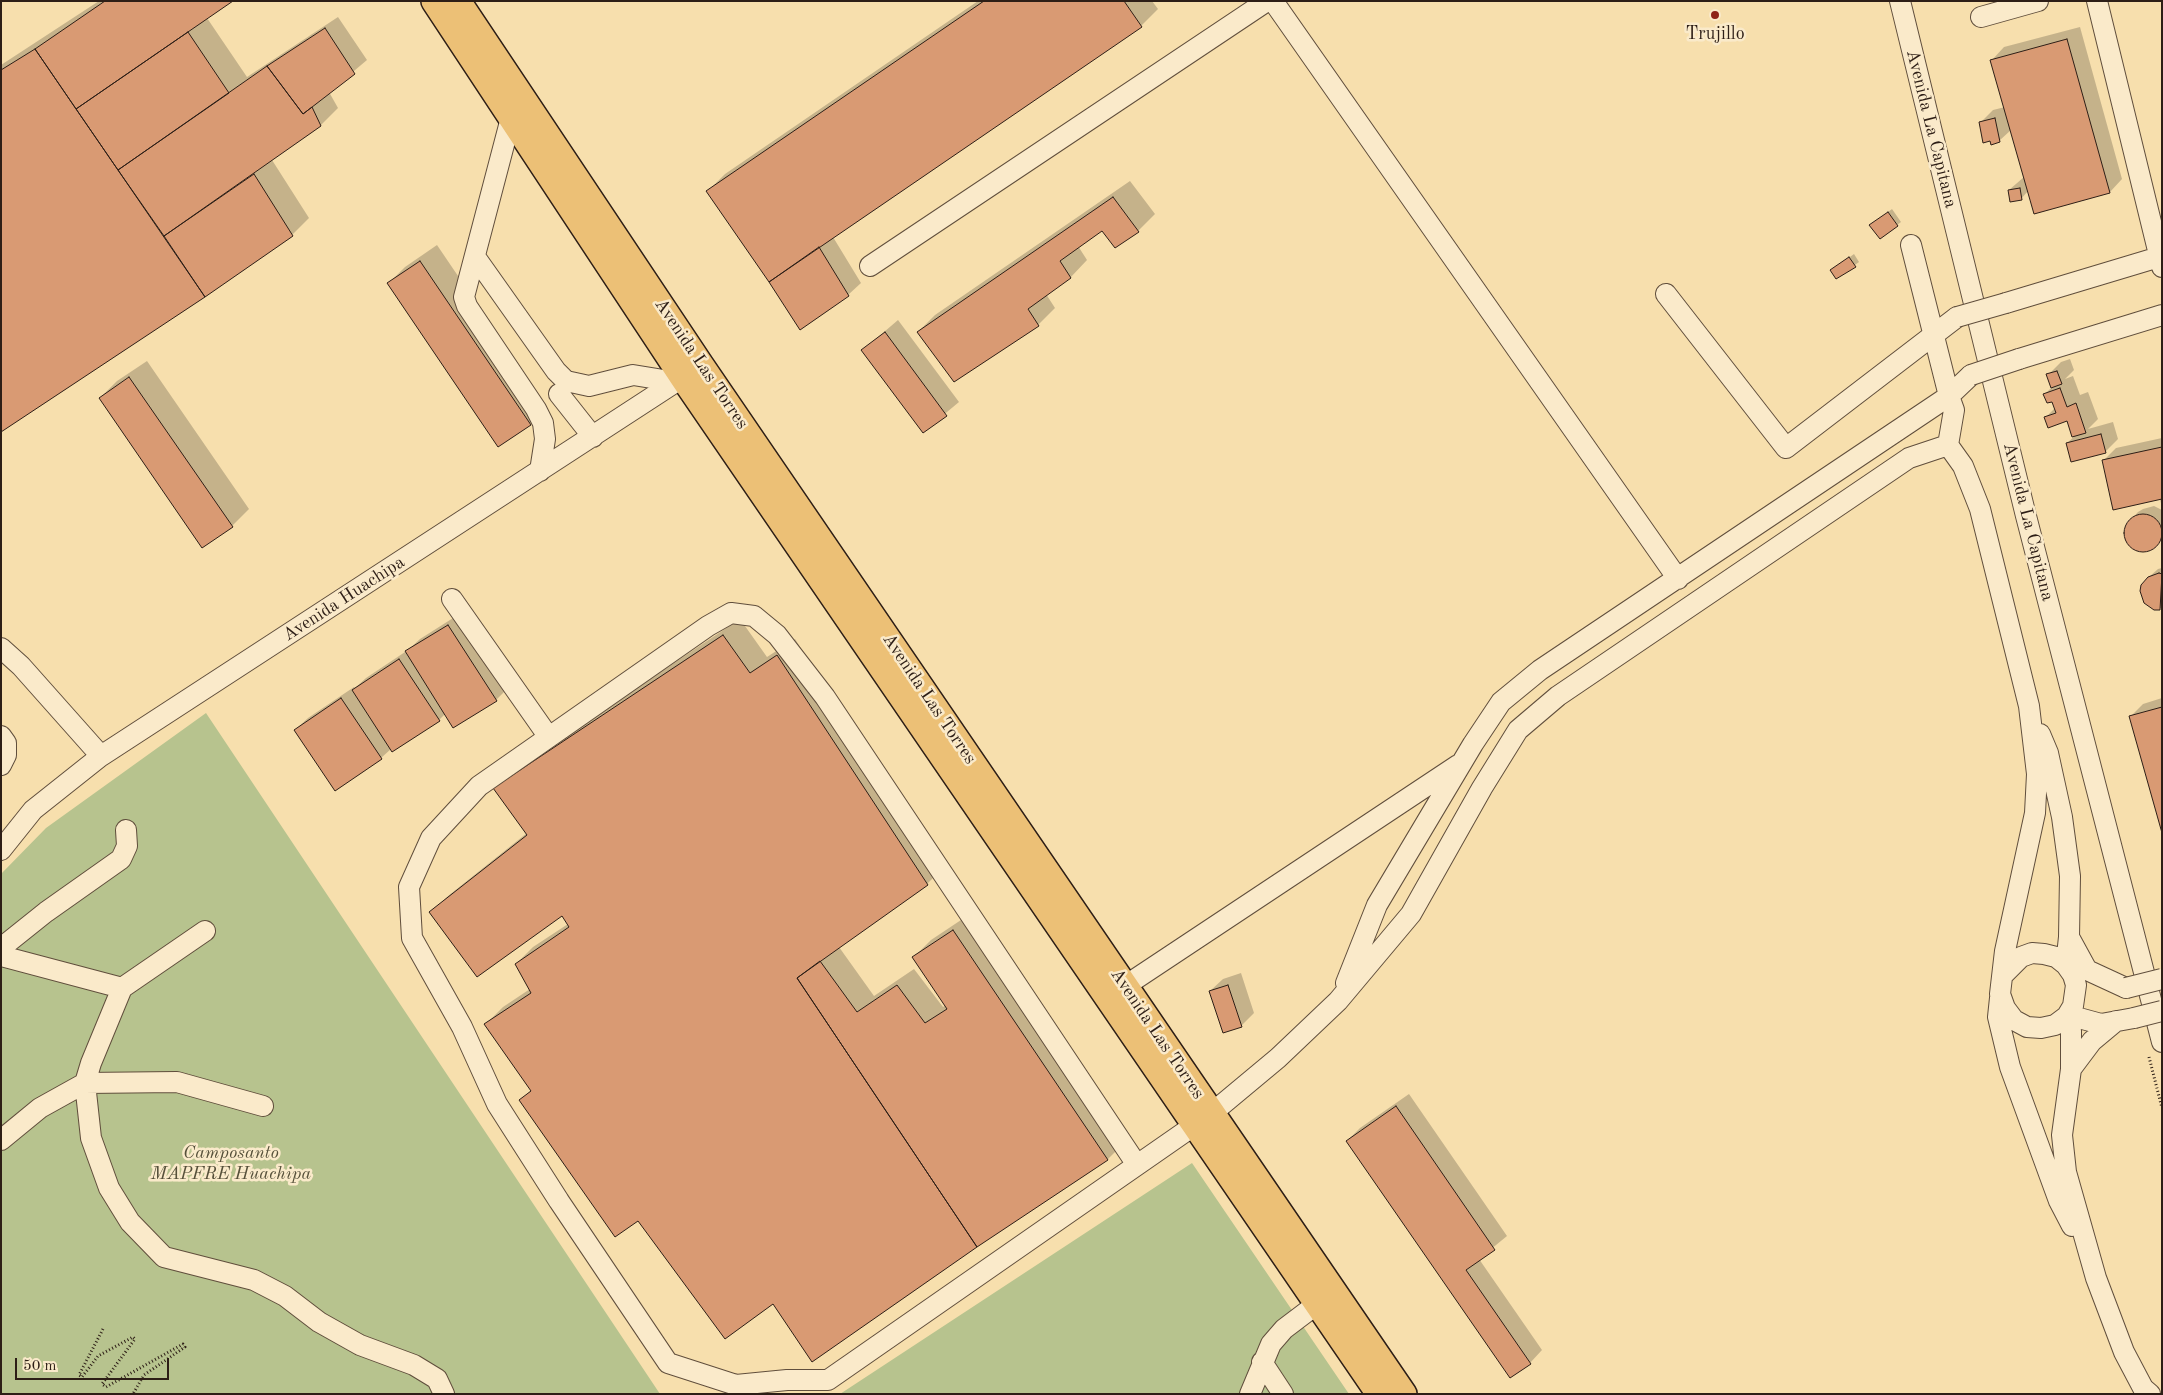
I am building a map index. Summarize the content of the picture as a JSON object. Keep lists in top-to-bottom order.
{
  "streets": {
    "main road": ["Avenida Las Torres"],
    "street": ["Avenida La Capitana", "Avenida Huachipa"]
  },
  "crossings": [
    ["Avenida Las Torres", "Avenida Huachipa"]
  ],
  "parks": ["Camposanto MAPFRE Huachipa"],
  "places": ["Trujillo"],
  "scale_bar": "50 m"
}
